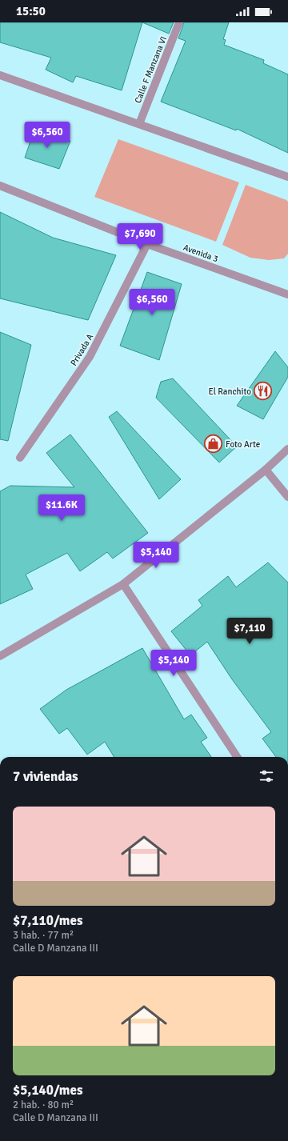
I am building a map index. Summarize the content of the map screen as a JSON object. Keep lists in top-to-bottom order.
{
  "streets": {
    "street": ["Calle F Manzana VI", "Avenida 3", "Privada A"]
  },
  "crossings": [
    ["Avenida 3", "Privada A"]
  ],
  "places": {
    "restaurant": ["El Ranchito"],
    "shop": ["Foto Arte"]
  },
  "page": {
    "status": "15:50",
    "price": [
      "$6,560",
      "$7,690",
      "$6,560",
      "$11.6K",
      "$5,140",
      "$7,110",
      "$5,140"
    ],
    "heading": "7 viviendas",
    "list": [
      {
        "name": "$7,110/mes",
        "note": "3 hab. · 77 m² · Calle D Manzana III"
      },
      {
        "name": "$5,140/mes",
        "note": "2 hab. · 80 m² · Calle D Manzana III"
      }
    ]
  }
}
